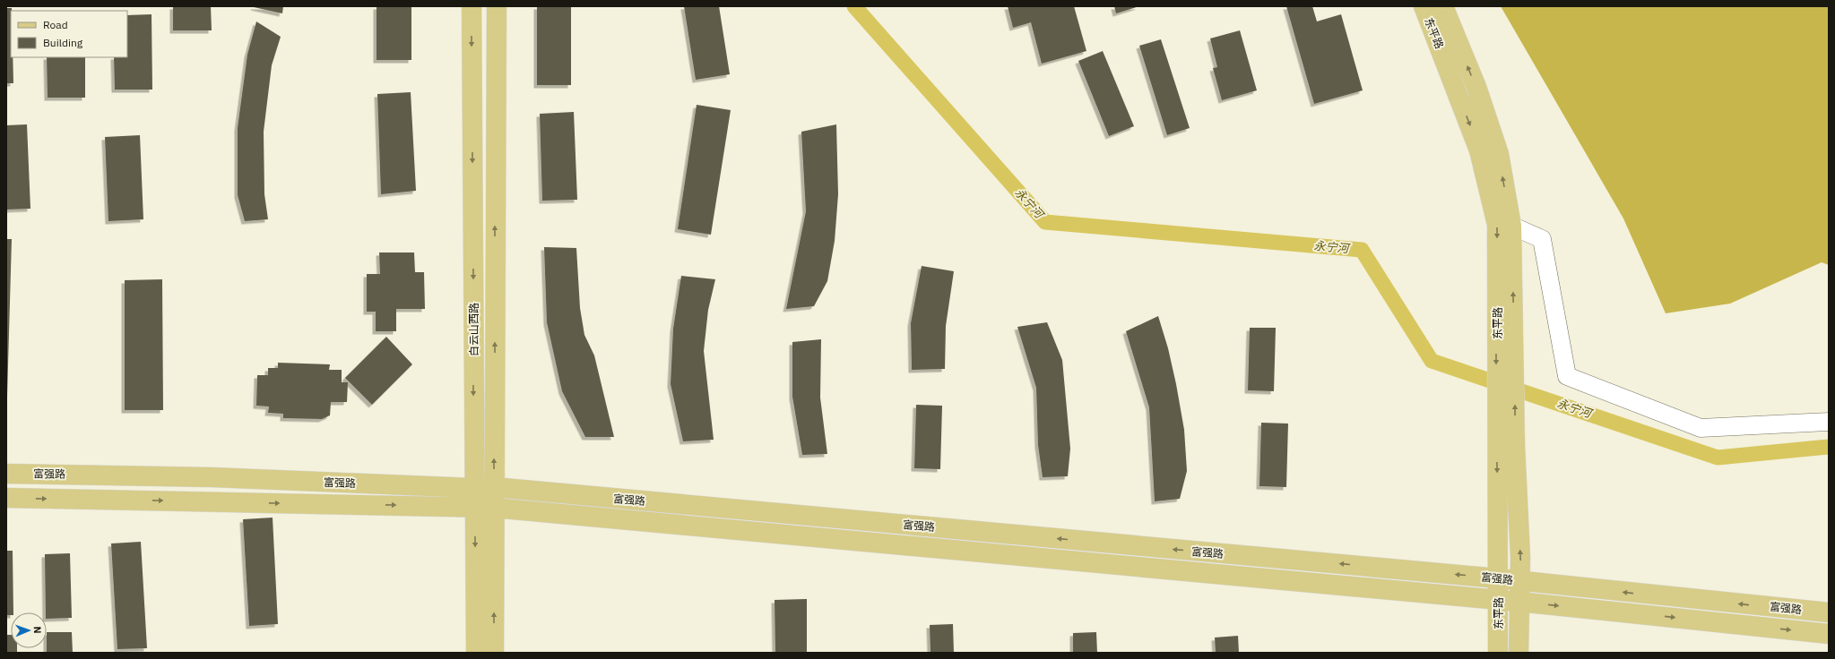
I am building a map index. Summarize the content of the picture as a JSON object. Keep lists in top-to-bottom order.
{
  "streets": {
    "main road": ["东平路", "白云山西路", "富强路"]
  },
  "crossings": [
    ["东平路", "富强路"],
    ["白云山西路", "富强路"]
  ],
  "water": ["永宁河"],
  "legend": ["Road", "Building"],
  "north": "right"
}
